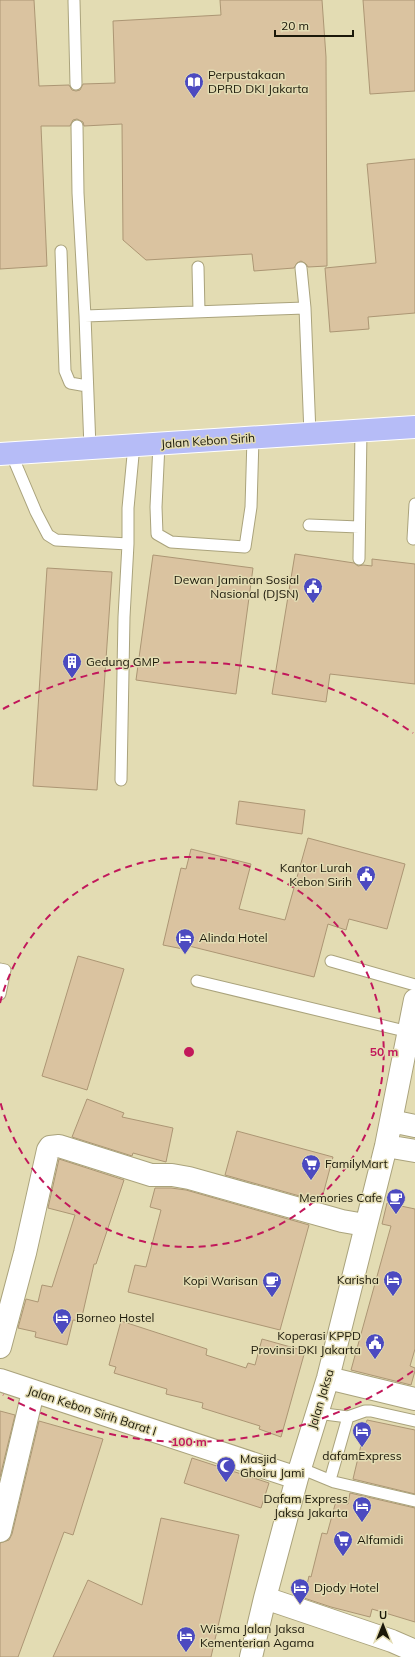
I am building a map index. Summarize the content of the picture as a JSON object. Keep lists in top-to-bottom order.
{
  "streets": {
    "main road": ["Jalan Kebon Sirih"],
    "street": ["Jalan Jaksa", "Jalan Kebon Sirih Barat I"]
  },
  "crossings": [
    ["Jalan Jaksa", "Jalan Kebon Sirih Barat I"]
  ],
  "places": {
    "library": ["Perpustakaan DPRD DKI Jakarta"],
    "public building": ["Dewan Jaminan Sosial Nasional (DJSN)", "Kantor Lurah Kebon Sirih", "Koperasi KPPD Provinsi DKI Jakarta"],
    "building": ["Gedung GMP"],
    "hotel": [
      "Alinda Hotel",
      "Karisha",
      "Borneo Hostel",
      "dafamExpress",
      "Dafam Express Jaksa Jakarta",
      "Djody Hotel",
      "Wisma Jalan Jaksa Kementerian Agama"
    ],
    "supermarket": ["FamilyMart", "Alfamidi"],
    "cafe": ["Memories Cafe", "Kopi Warisan"],
    "mosque": ["Masjid Ghoiru Jami"]
  },
  "scale_bar": "20 m",
  "north": "top",
  "rings": ["50 m", "100 m"]
}
